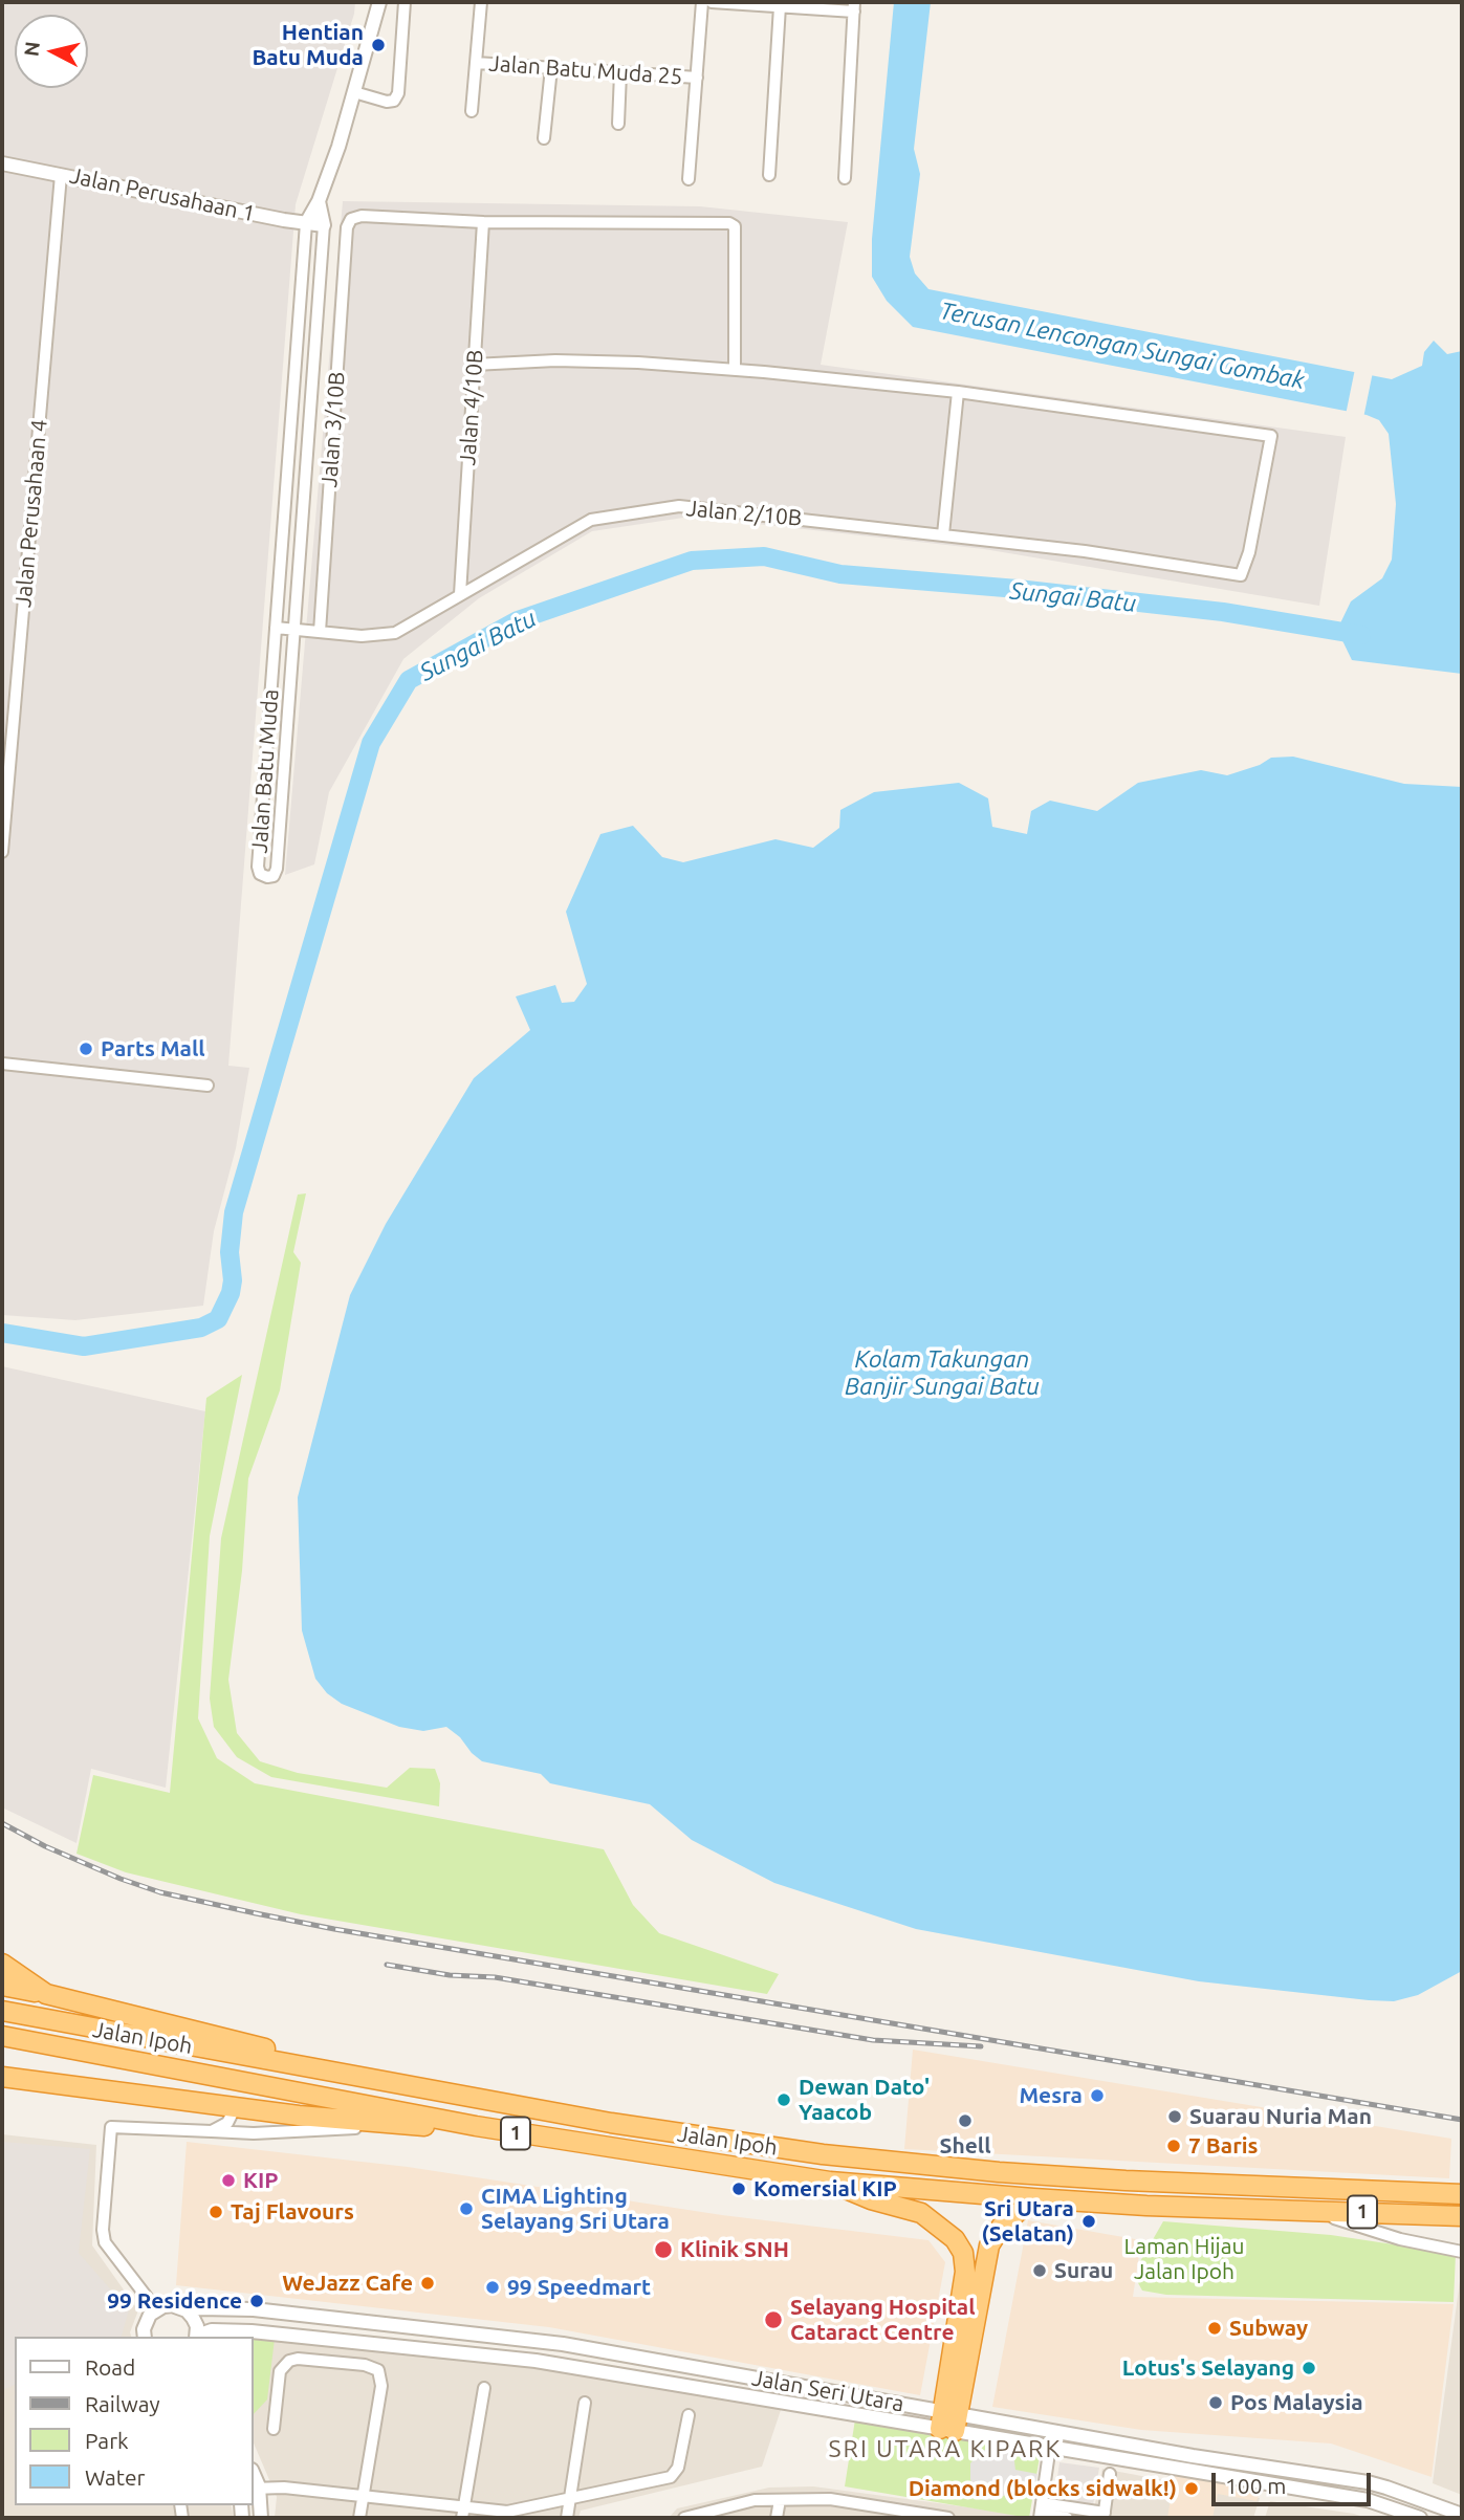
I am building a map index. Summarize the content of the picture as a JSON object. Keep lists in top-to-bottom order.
{
  "streets": {
    "highway": ["Jalan Ipoh", "1"],
    "street": [
      "Jalan Batu Muda 25",
      "Jalan Perusahaan 1",
      "Jalan 4/10B",
      "Jalan 3/10B",
      "Jalan Perusahaan 4",
      "Jalan 2/10B",
      "Jalan Batu Muda",
      "Jalan Seri Utara"
    ]
  },
  "crossings": [
    ["Jalan Perusahaan 1", "Jalan Perusahaan 4"],
    ["Jalan Perusahaan 1", "Jalan Batu Muda"],
    ["Jalan 4/10B", "Jalan 3/10B"],
    ["Jalan 4/10B", "Jalan 2/10B"],
    ["Jalan 3/10B", "Jalan 2/10B"],
    ["Jalan 2/10B", "Jalan Batu Muda"]
  ],
  "districts": ["SRI UTARA KIPARK"],
  "water": ["Terusan Lencongan Sungai Gombak", "Sungai Batu", "Kolam Takungan Banjir Sungai Batu"],
  "parks": ["Laman Hijau Jalan Ipoh"],
  "places": [
    "Hentian Batu Muda",
    "Parts Mall",
    "Mesra",
    "Dewan Dato' Yaacob",
    "Suarau Nuria Man",
    "Shell",
    "7 Baris",
    "KIP",
    "Komersial KIP",
    "CIMA Lighting Selayang Sri Utara",
    "Taj Flavours",
    "Sri Utara (Selatan)",
    "Klinik SNH",
    "Surau",
    "WeJazz Cafe",
    "99 Speedmart",
    "99 Residence",
    "Selayang Hospital Cataract Centre",
    "Subway",
    "Lotus's Selayang",
    "Pos Malaysia",
    "Diamond (blocks sidwalk!)"
  ],
  "legend": [
    "Road",
    "Railway",
    "Park",
    "Water"
  ],
  "scale_bar": "100 m",
  "north": "left"
}
